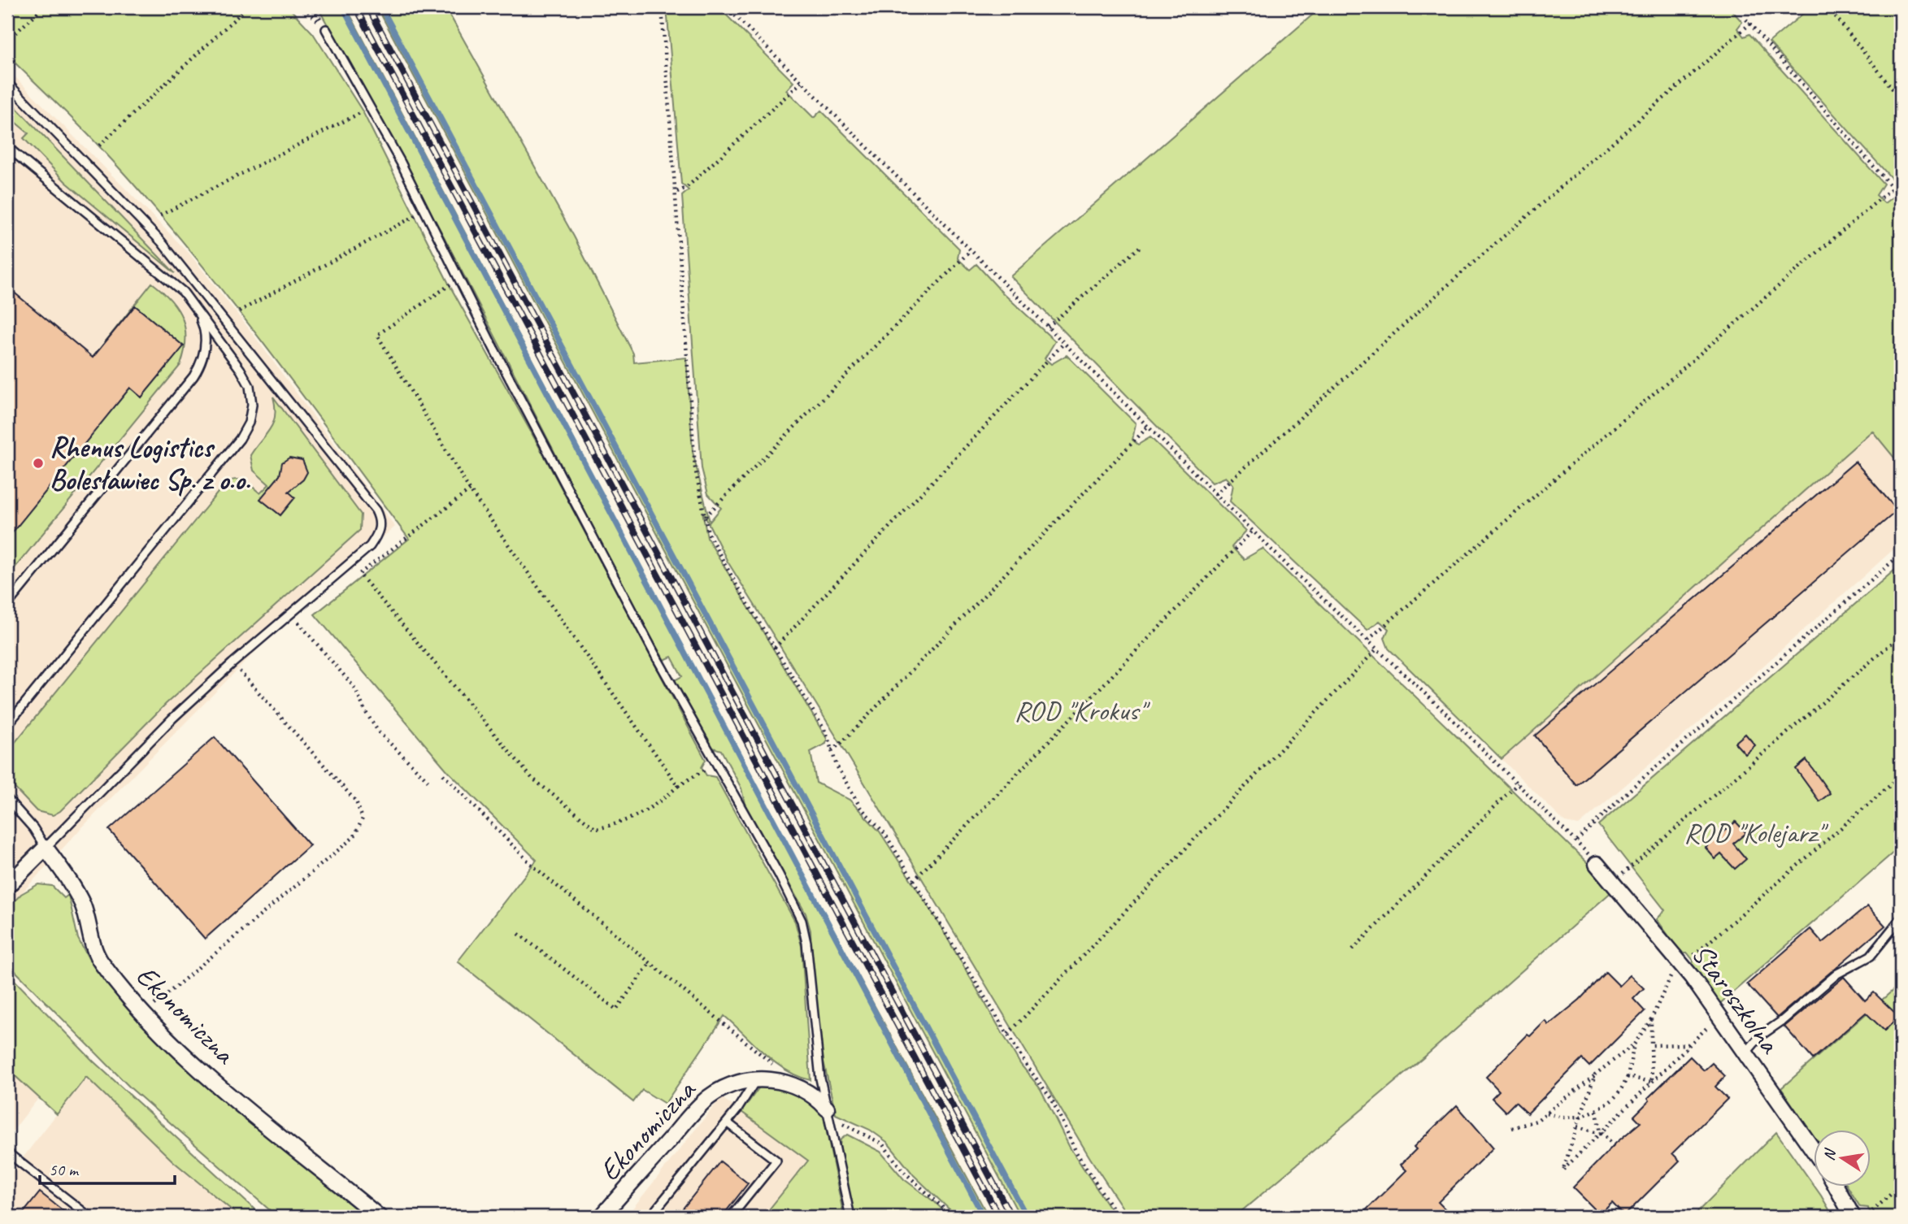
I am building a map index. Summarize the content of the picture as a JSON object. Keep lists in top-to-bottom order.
{
  "streets": {
    "street": ["Staroszkolna", "Ekonomiczna"]
  },
  "parks": ["ROD \"Krokus\"", "ROD \"Kolejarz\""],
  "places": ["Rhenus Logistics Bolesławiec Sp. z o.o."],
  "scale_bar": "50 m",
  "north": "left"
}
